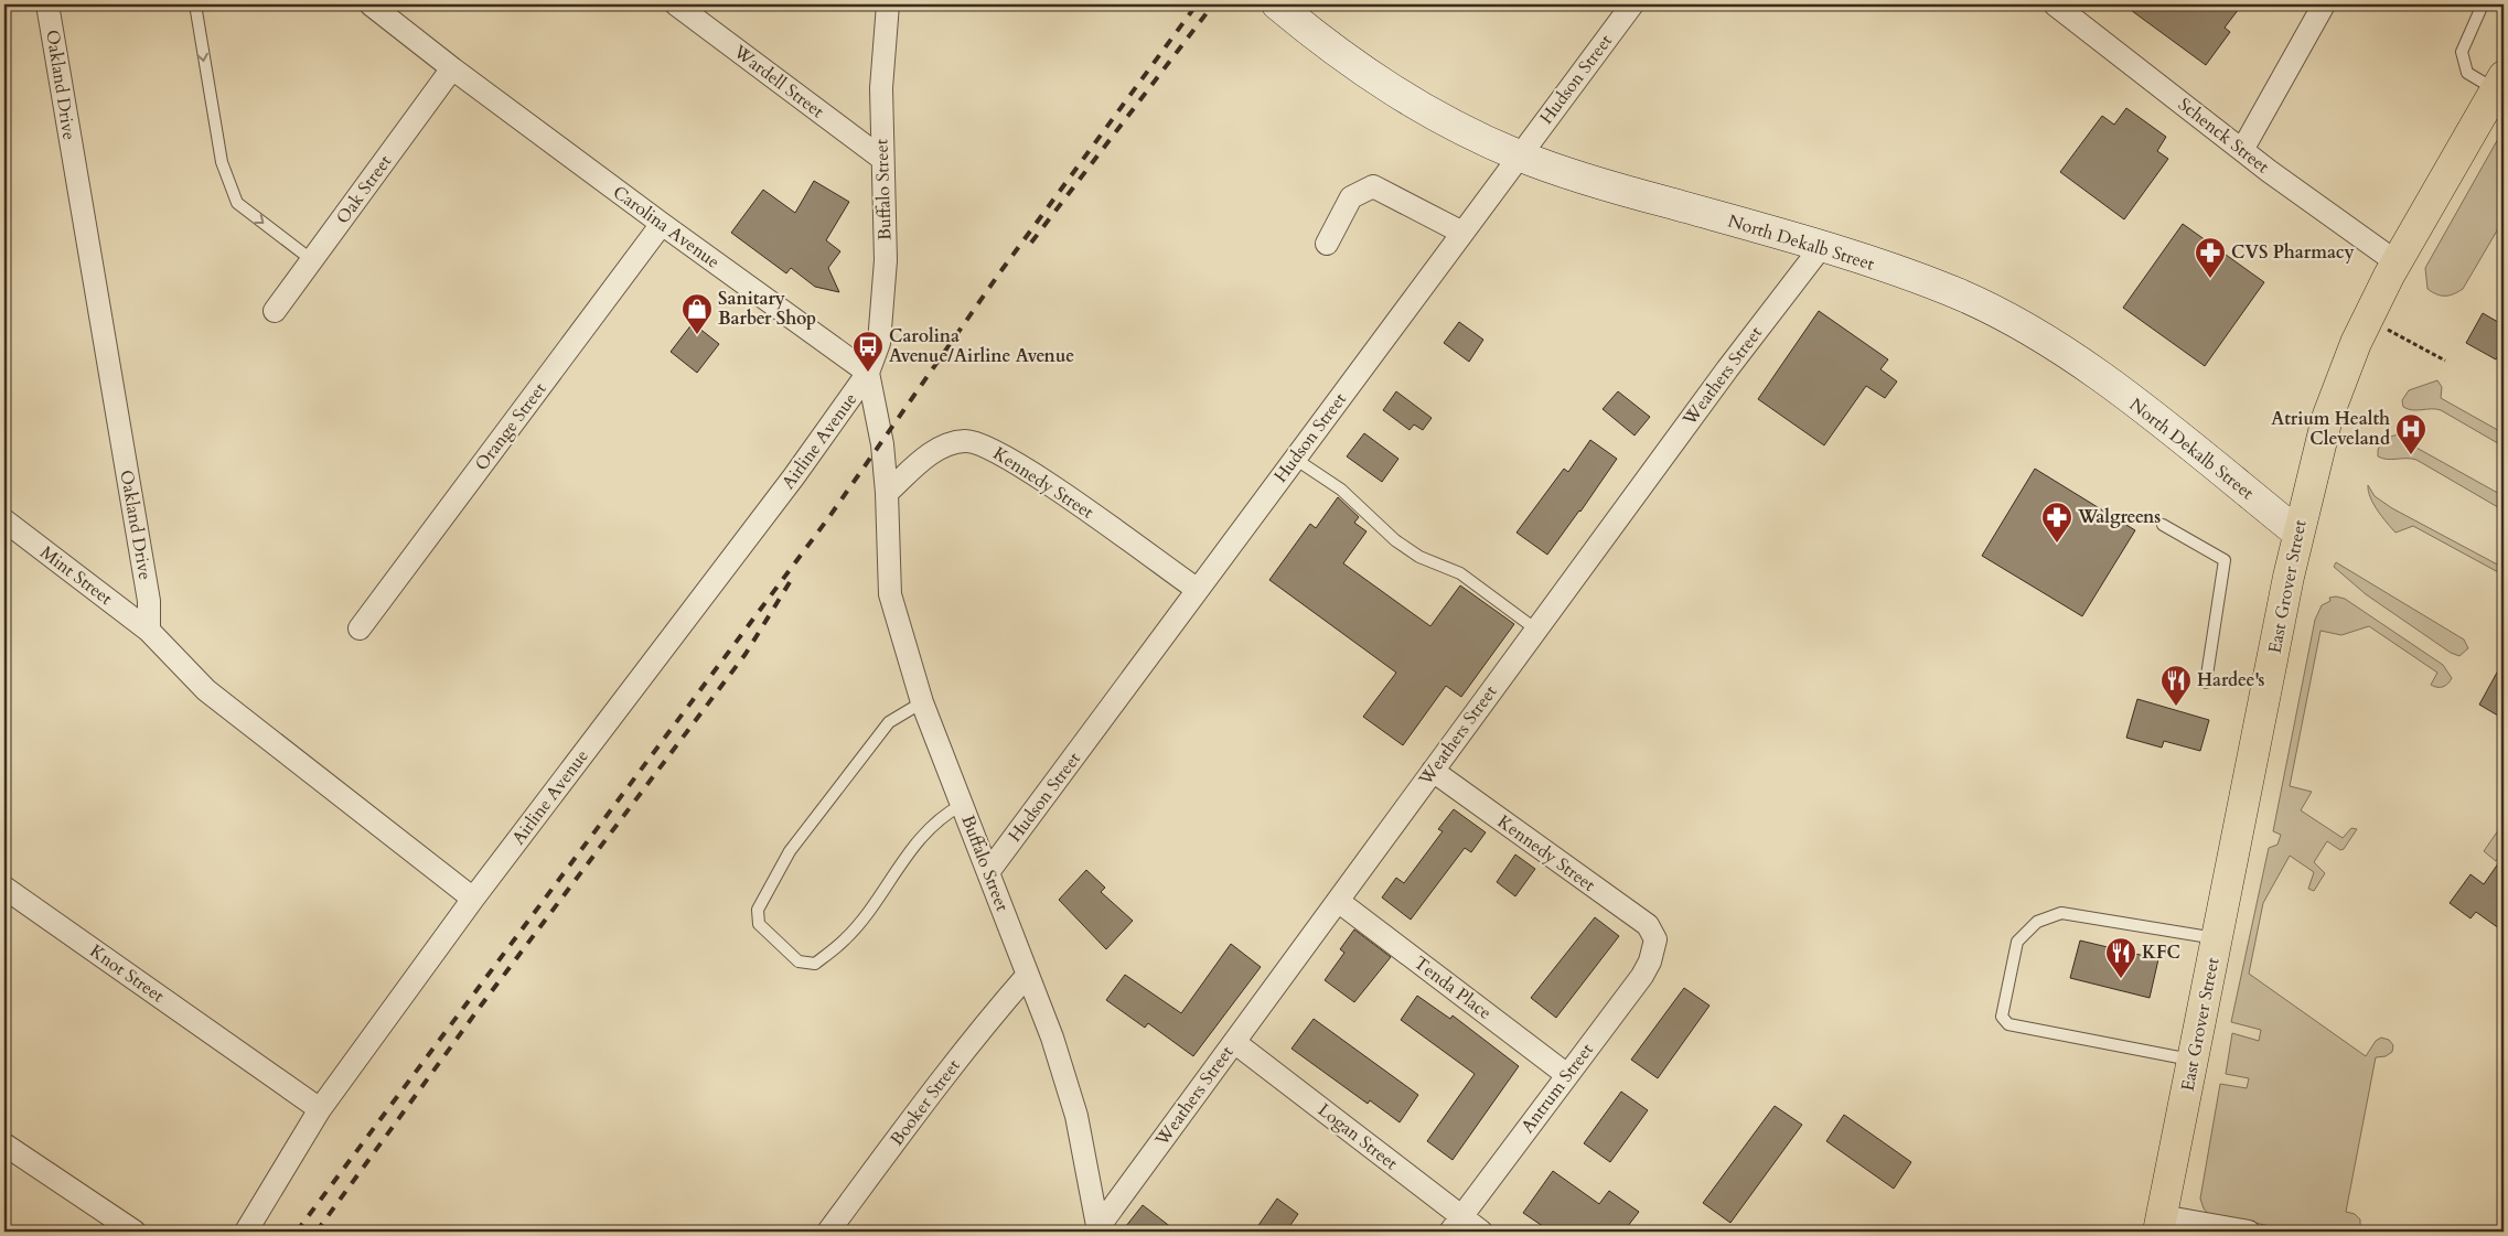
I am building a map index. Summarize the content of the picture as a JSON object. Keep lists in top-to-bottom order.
{
  "streets": {
    "main road": ["North Dekalb Street", "East Grover Street"],
    "street": [
      "Hudson Street",
      "Wardell Street",
      "Oakland Drive",
      "Schenck Street",
      "Oak Street",
      "Buffalo Street",
      "Carolina Avenue",
      "Weathers Street",
      "Orange Street",
      "Airline Avenue",
      "Kennedy Street",
      "Mint Street",
      "Knot Street",
      "Tenda Place",
      "Antrum Street",
      "Booker Street",
      "Logan Street"
    ]
  },
  "crossings": [
    ["Hudson Street", "Buffalo Street"],
    ["Hudson Street", "North Dekalb Street"],
    ["Hudson Street", "Kennedy Street"],
    ["Wardell Street", "Buffalo Street"],
    ["Oakland Drive", "Mint Street"],
    ["Schenck Street", "East Grover Street"],
    ["Oak Street", "Carolina Avenue"],
    ["Buffalo Street", "Carolina Avenue"],
    ["Buffalo Street", "Weathers Street"],
    ["Buffalo Street", "Airline Avenue"],
    ["Buffalo Street", "Kennedy Street"],
    ["Buffalo Street", "Booker Street"],
    ["Carolina Avenue", "Orange Street"],
    ["Carolina Avenue", "Airline Avenue"],
    ["North Dekalb Street", "Weathers Street"],
    ["North Dekalb Street", "East Grover Street"],
    ["Weathers Street", "Kennedy Street"],
    ["Weathers Street", "Tenda Place"],
    ["Weathers Street", "Logan Street"],
    ["Airline Avenue", "Knot Street"],
    ["Kennedy Street", "Antrum Street"],
    ["Tenda Place", "Antrum Street"],
    ["Antrum Street", "Logan Street"]
  ],
  "places": {
    "pharmacy": ["CVS Pharmacy", "Walgreens"],
    "shop": ["Sanitary Barber Shop"],
    "bus stop": ["Carolina Avenue/Airline Avenue"],
    "hospital": ["Atrium Health Cleveland"],
    "restaurant": ["Hardee's", "KFC"]
  }
}
